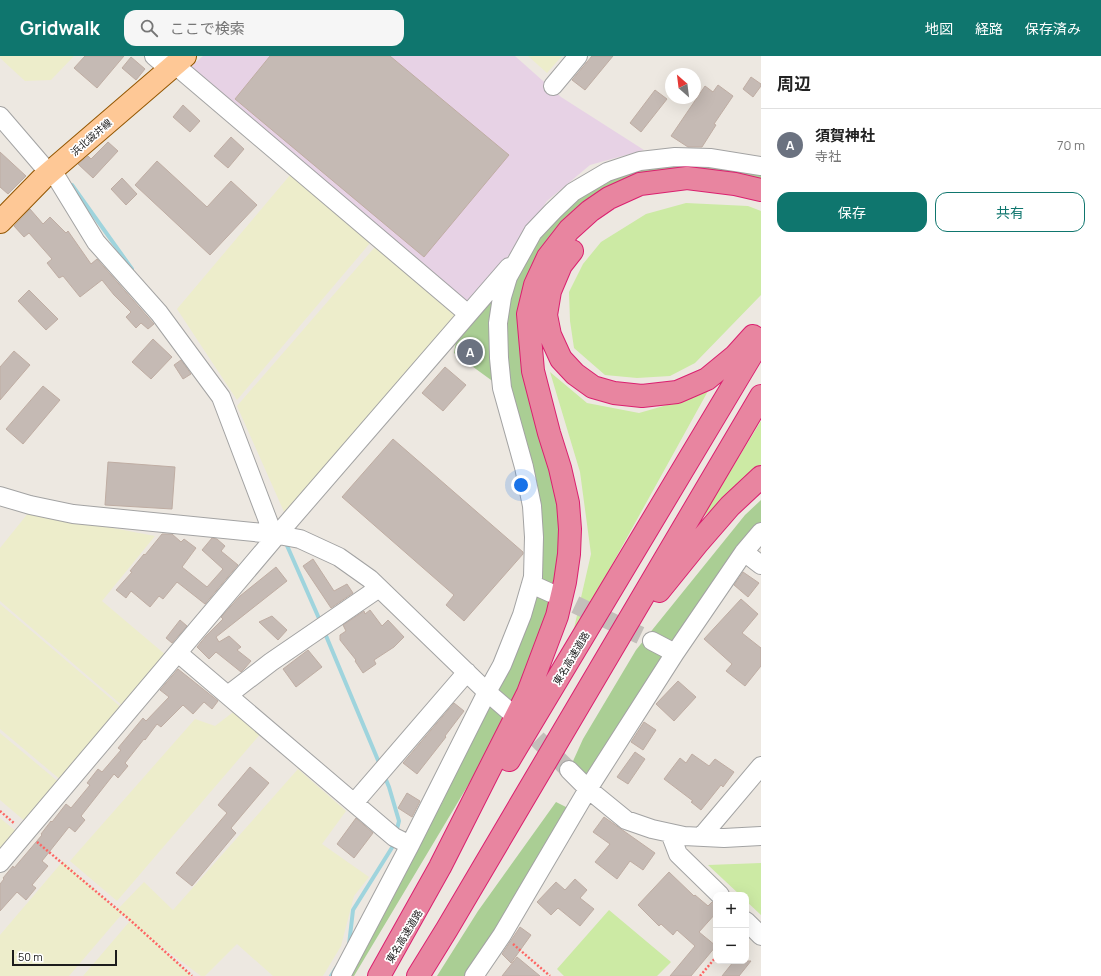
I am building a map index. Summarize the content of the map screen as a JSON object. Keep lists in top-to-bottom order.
{
  "streets": {
    "highway": ["東名高速道路"],
    "main road": ["浜北袋井線"]
  },
  "scale_bar": "50 m",
  "north": "top left",
  "page": {
    "header": "Gridwalk",
    "search": "ここで検索",
    "nav": ["地図", "経路", "保存済み"],
    "heading": "周辺",
    "list": [
      {
        "mark": "A",
        "name": "須賀神社",
        "note": "寺社",
        "value": "70 m"
      }
    ],
    "buttons": ["保存", "共有"],
    "pins": "A",
    "map_buttons": ["+", "−"],
    "scale": "50 m"
  }
}
